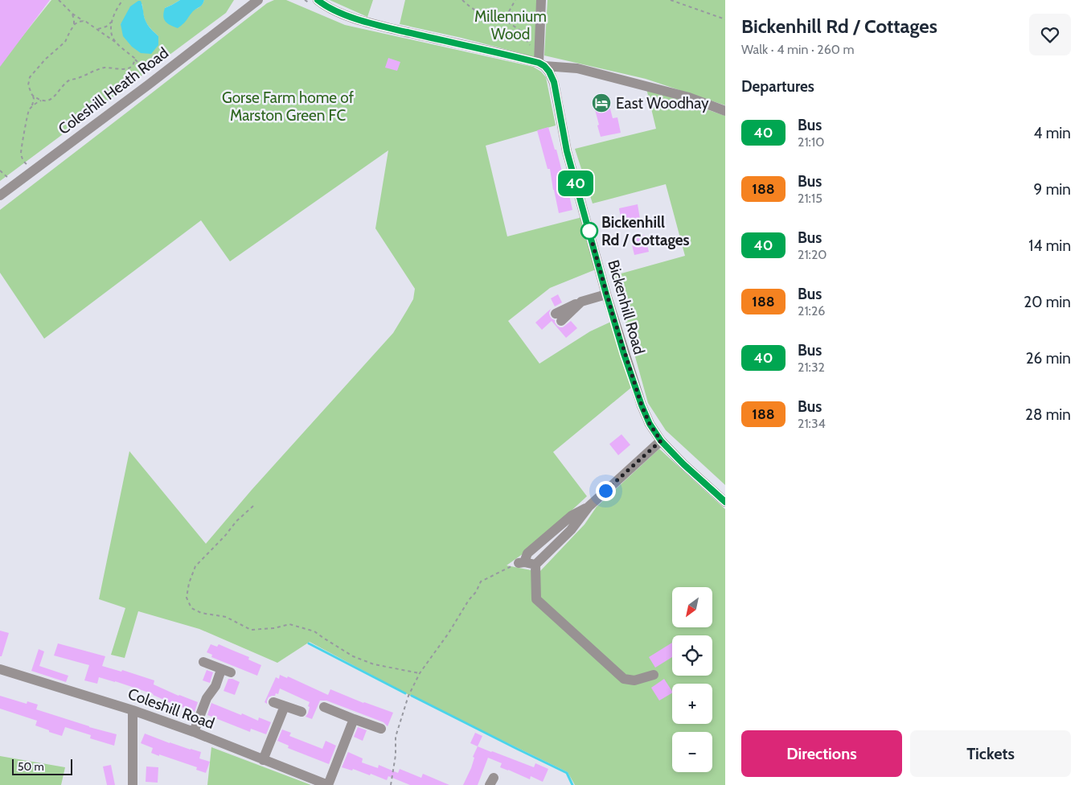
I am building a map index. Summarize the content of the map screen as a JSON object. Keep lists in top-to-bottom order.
{
  "streets": {
    "street": ["Coleshill Heath Road", "Bickenhill Road", "Coleshill Road"]
  },
  "parks": ["Millennium Wood", "Gorse Farm home of Marston Green FC"],
  "places": {
    "hotel": ["East Woodhay"],
    "other": ["Bickenhill Rd / Cottages"]
  },
  "lines": ["bus line 40"],
  "scale_bar": "50 m",
  "north": "bottom left",
  "page": {
    "on_map": "40",
    "heading": [
      ["Bickenhill Rd / Cottages", "Walk · 4 min · 260 m"],
      "Departures"
    ],
    "list": [
      {
        "mark": "40",
        "name": "Bus",
        "note": "21:10",
        "value": "4 min"
      },
      {
        "mark": "188",
        "name": "Bus",
        "note": "21:15",
        "value": "9 min"
      },
      {
        "mark": "40",
        "name": "Bus",
        "note": "21:20",
        "value": "14 min"
      },
      {
        "mark": "188",
        "name": "Bus",
        "note": "21:26",
        "value": "20 min"
      },
      {
        "mark": "40",
        "name": "Bus",
        "note": "21:32",
        "value": "26 min"
      },
      {
        "mark": "188",
        "name": "Bus",
        "note": "21:34",
        "value": "28 min"
      }
    ],
    "map_buttons": ["+", "−"],
    "buttons": ["Directions", "Tickets"],
    "scale": "50 m"
  }
}
